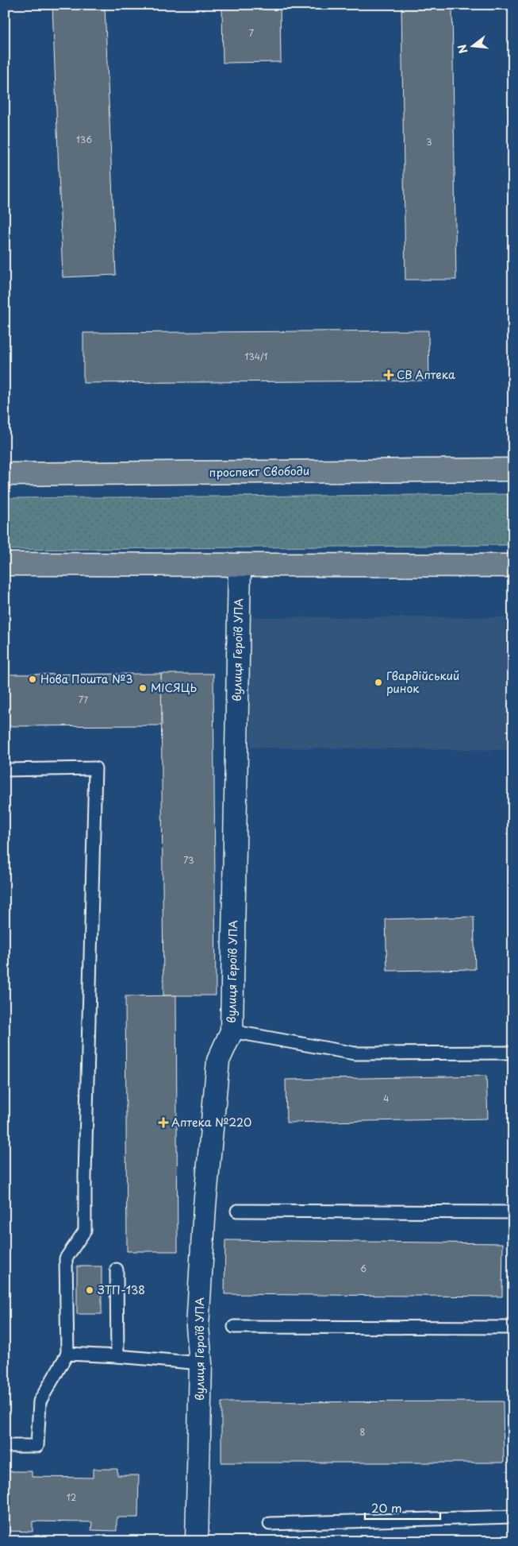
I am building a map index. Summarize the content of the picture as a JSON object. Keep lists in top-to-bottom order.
{
  "streets": {
    "highway": ["проспект Свободи"],
    "street": ["вулиця Героїв УПА"]
  },
  "places": {
    "health": ["СВ Аптека", "Аптека №220"],
    "other": [
      "Нова Пошта №3",
      "Гвардійський ринок",
      "МІСЯЦЬ",
      "ЗТП-138"
    ]
  },
  "house_numbers": [
    "7",
    "136",
    "3",
    "134/1",
    "77",
    "73",
    "4",
    "6",
    "8",
    "12"
  ],
  "scale_bar": "20 m",
  "north": "left"
}
